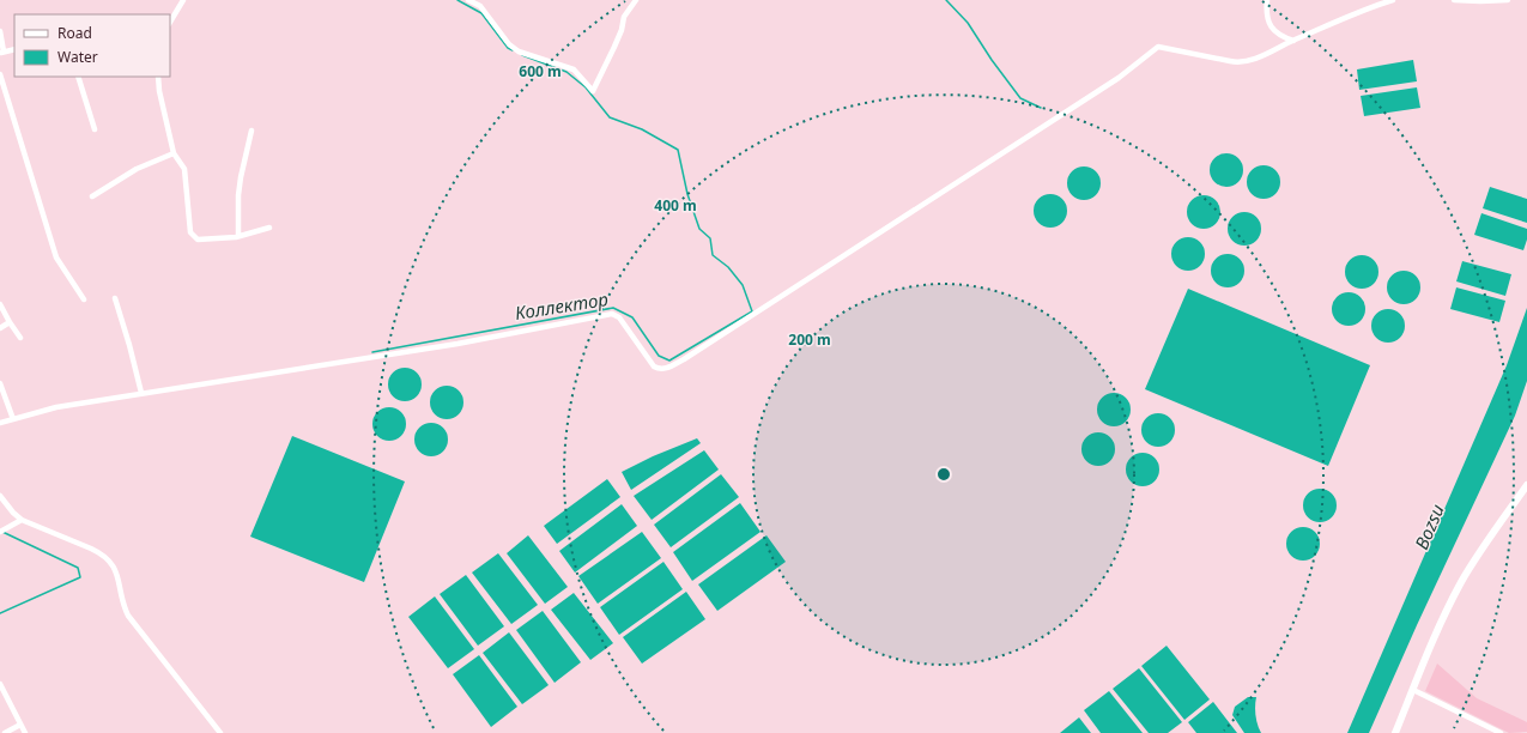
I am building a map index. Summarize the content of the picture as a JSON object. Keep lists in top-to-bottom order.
{
  "water": ["Коллектор", "Bozsu"],
  "legend": ["Road", "Water"],
  "rings": ["600 m", "400 m", "200 m"]
}
